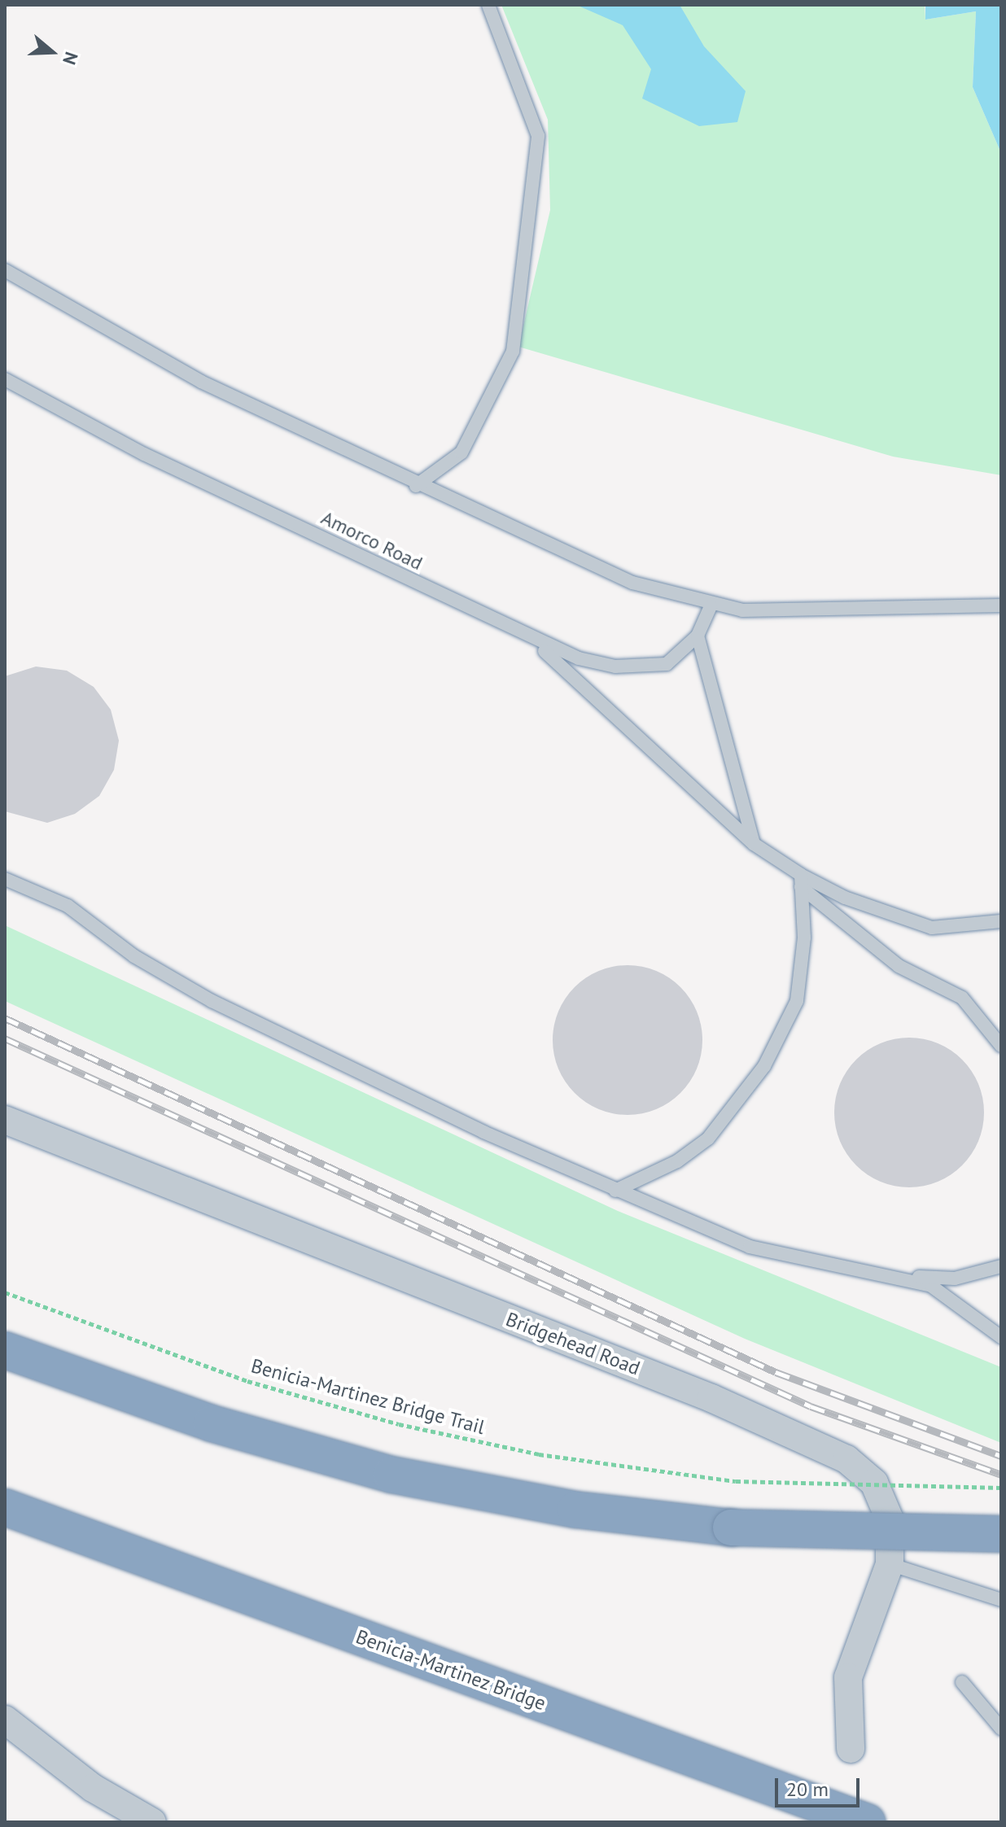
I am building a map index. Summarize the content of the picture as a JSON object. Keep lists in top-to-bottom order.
{
  "streets": {
    "highway": ["Benicia-Martinez Bridge"],
    "street": ["Bridgehead Road"],
    "lane": ["Amorco Road"],
    "path": ["Benicia-Martinez Bridge Trail"]
  },
  "scale_bar": "20 m",
  "north": "right"
}
